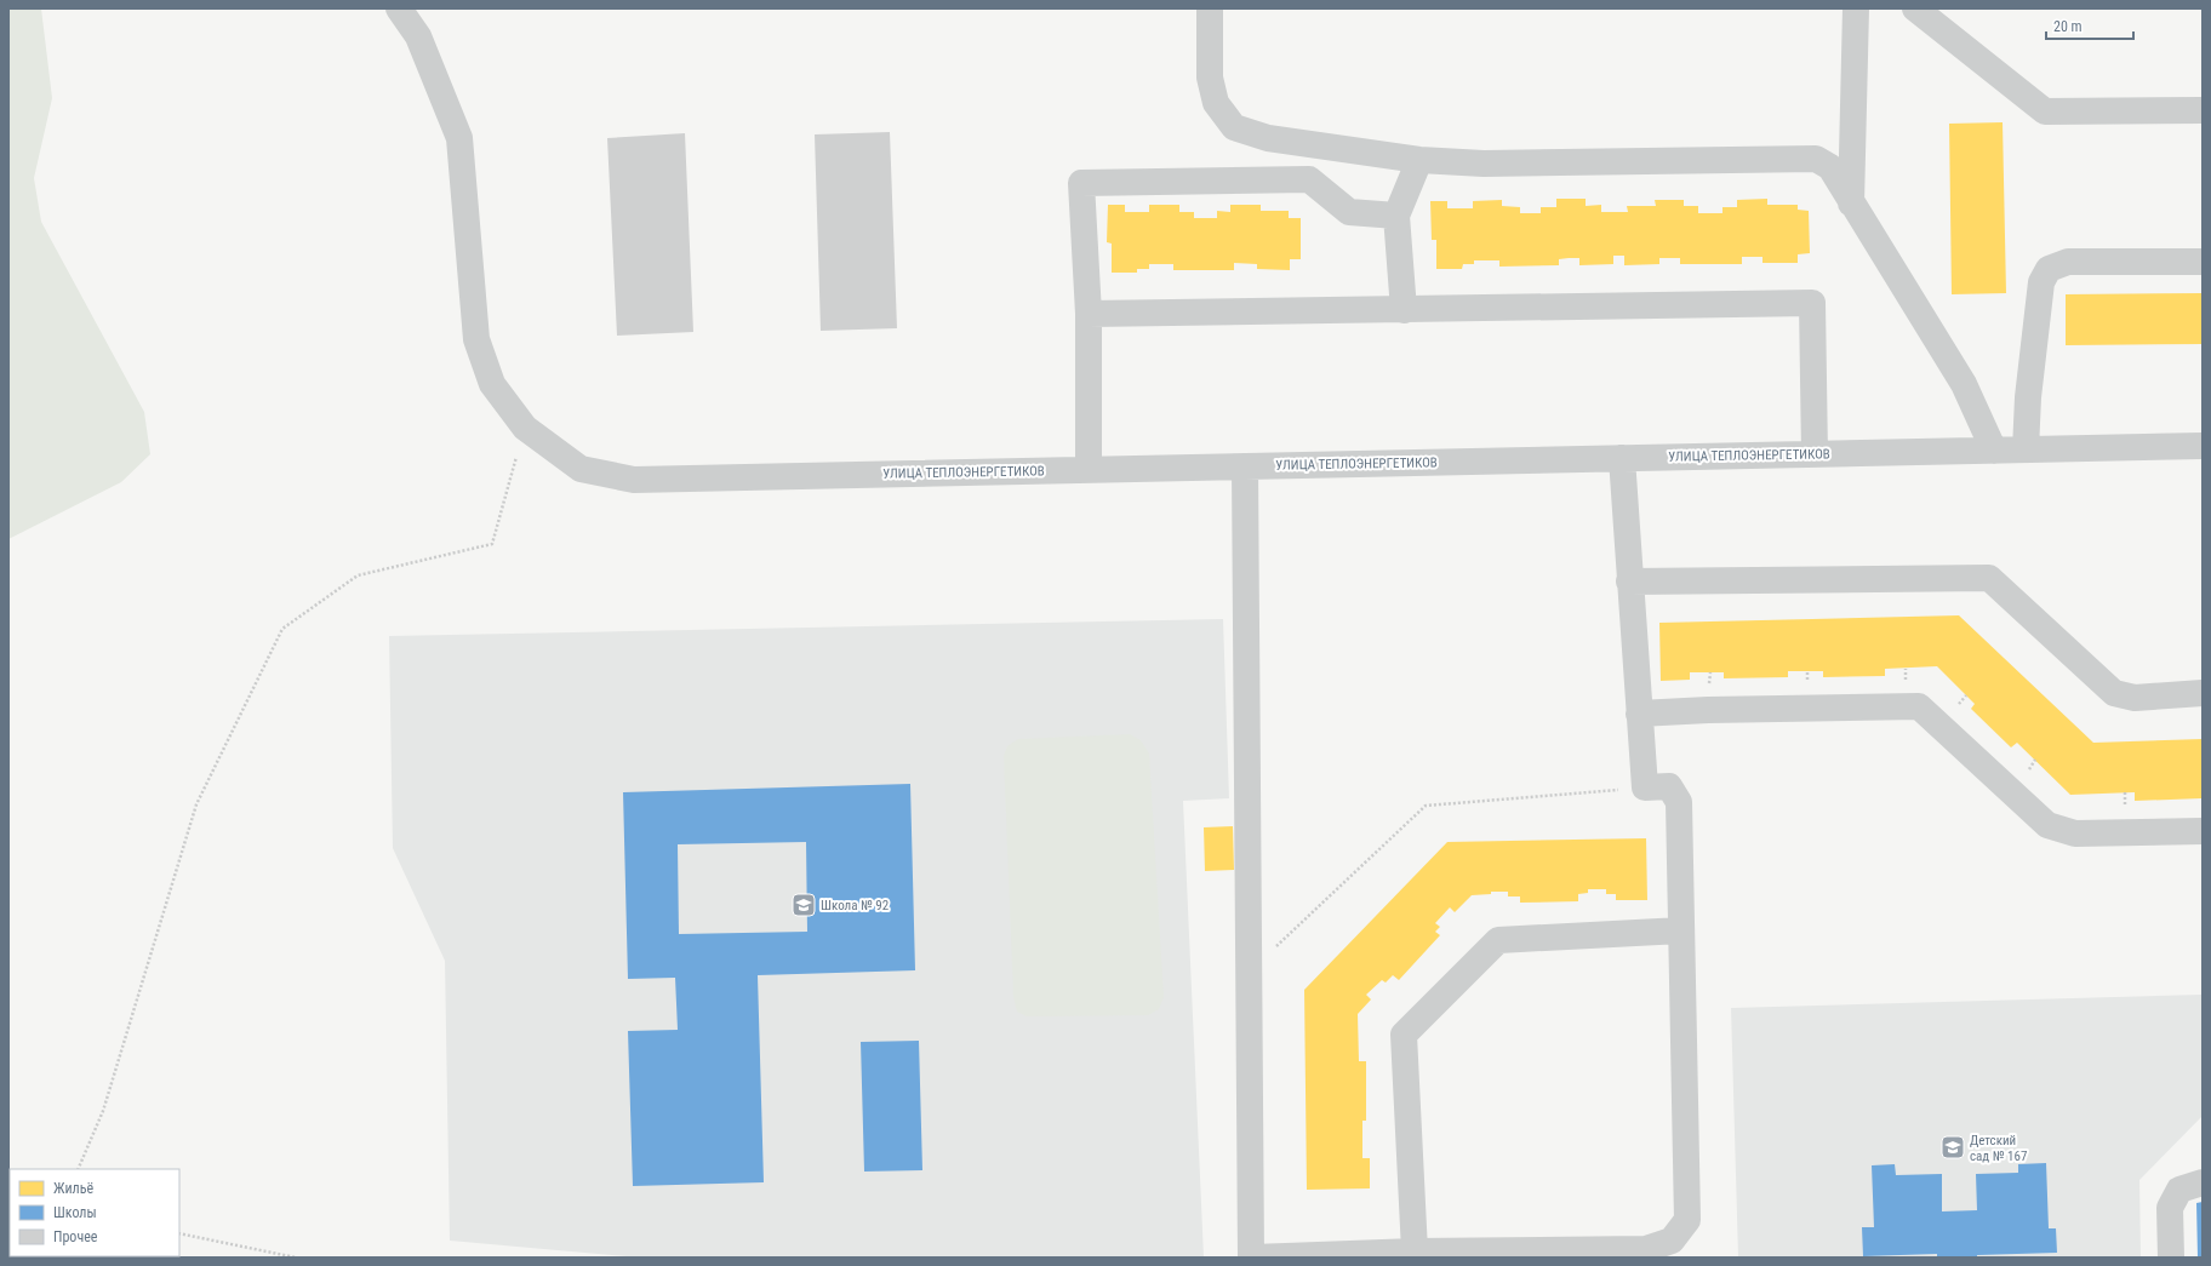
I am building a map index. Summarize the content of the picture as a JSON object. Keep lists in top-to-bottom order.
{
  "streets": {
    "street": ["УЛИЦА ТЕПЛОЭНЕРГЕТИКОВ"]
  },
  "places": {
    "school or university": ["Школа № 92", "Детский сад № 167"]
  },
  "legend": ["Жильё", "Школы", "Прочее"],
  "scale_bar": "20 m"
}
